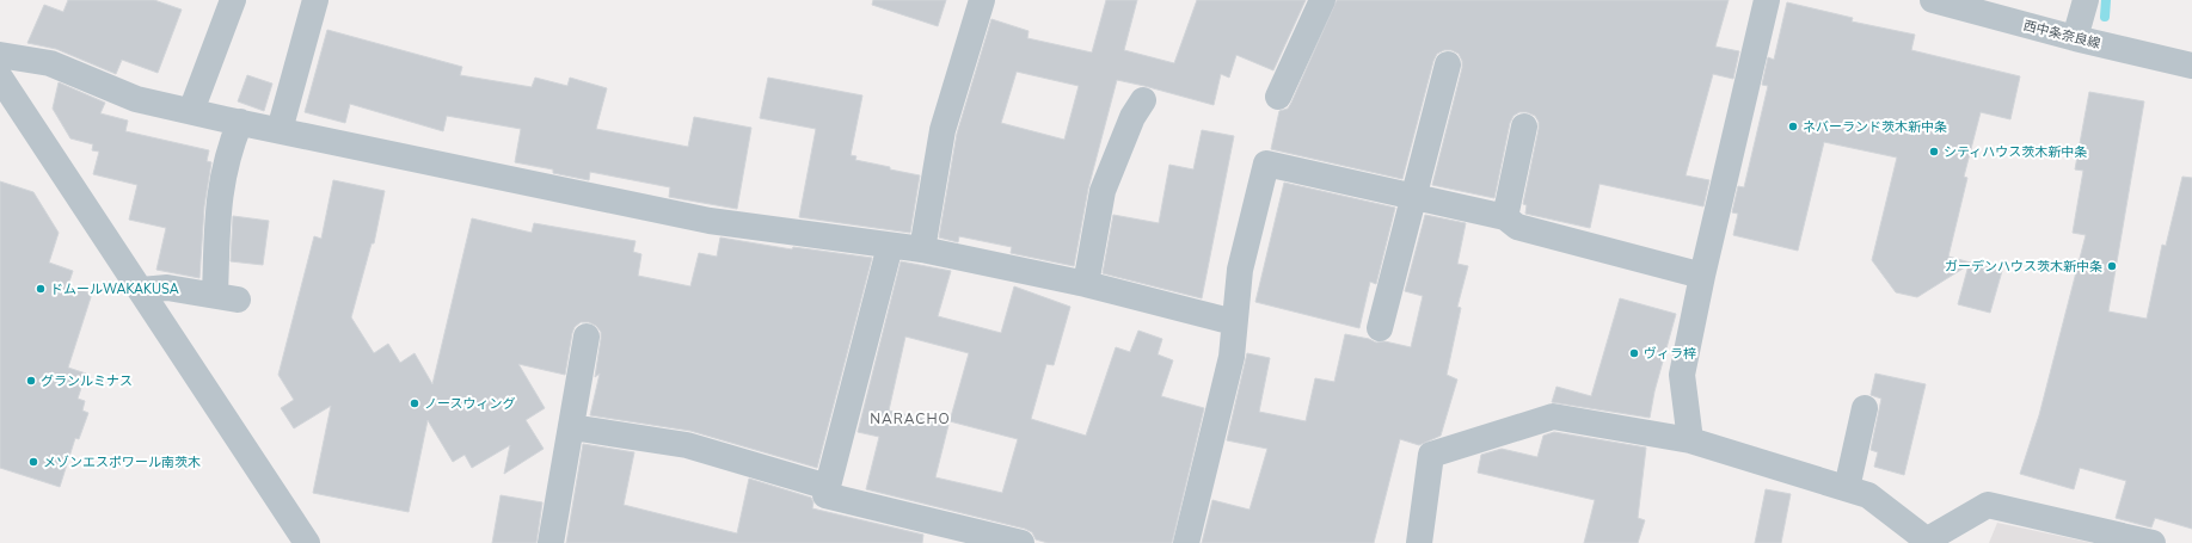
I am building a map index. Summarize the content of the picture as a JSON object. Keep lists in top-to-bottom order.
{
  "streets": {
    "street": ["西中条奈良線"]
  },
  "districts": ["NARACHO"],
  "places": [
    "ネバーランド茨木新中条",
    "シティハウス茨木新中条",
    "ガーデンハウス茨木新中条",
    "ドムールWAKAKUSA",
    "ヴィラ梓",
    "グランルミナス",
    "ノースウィング",
    "メゾンエスポワール南茨木"
  ]
}
